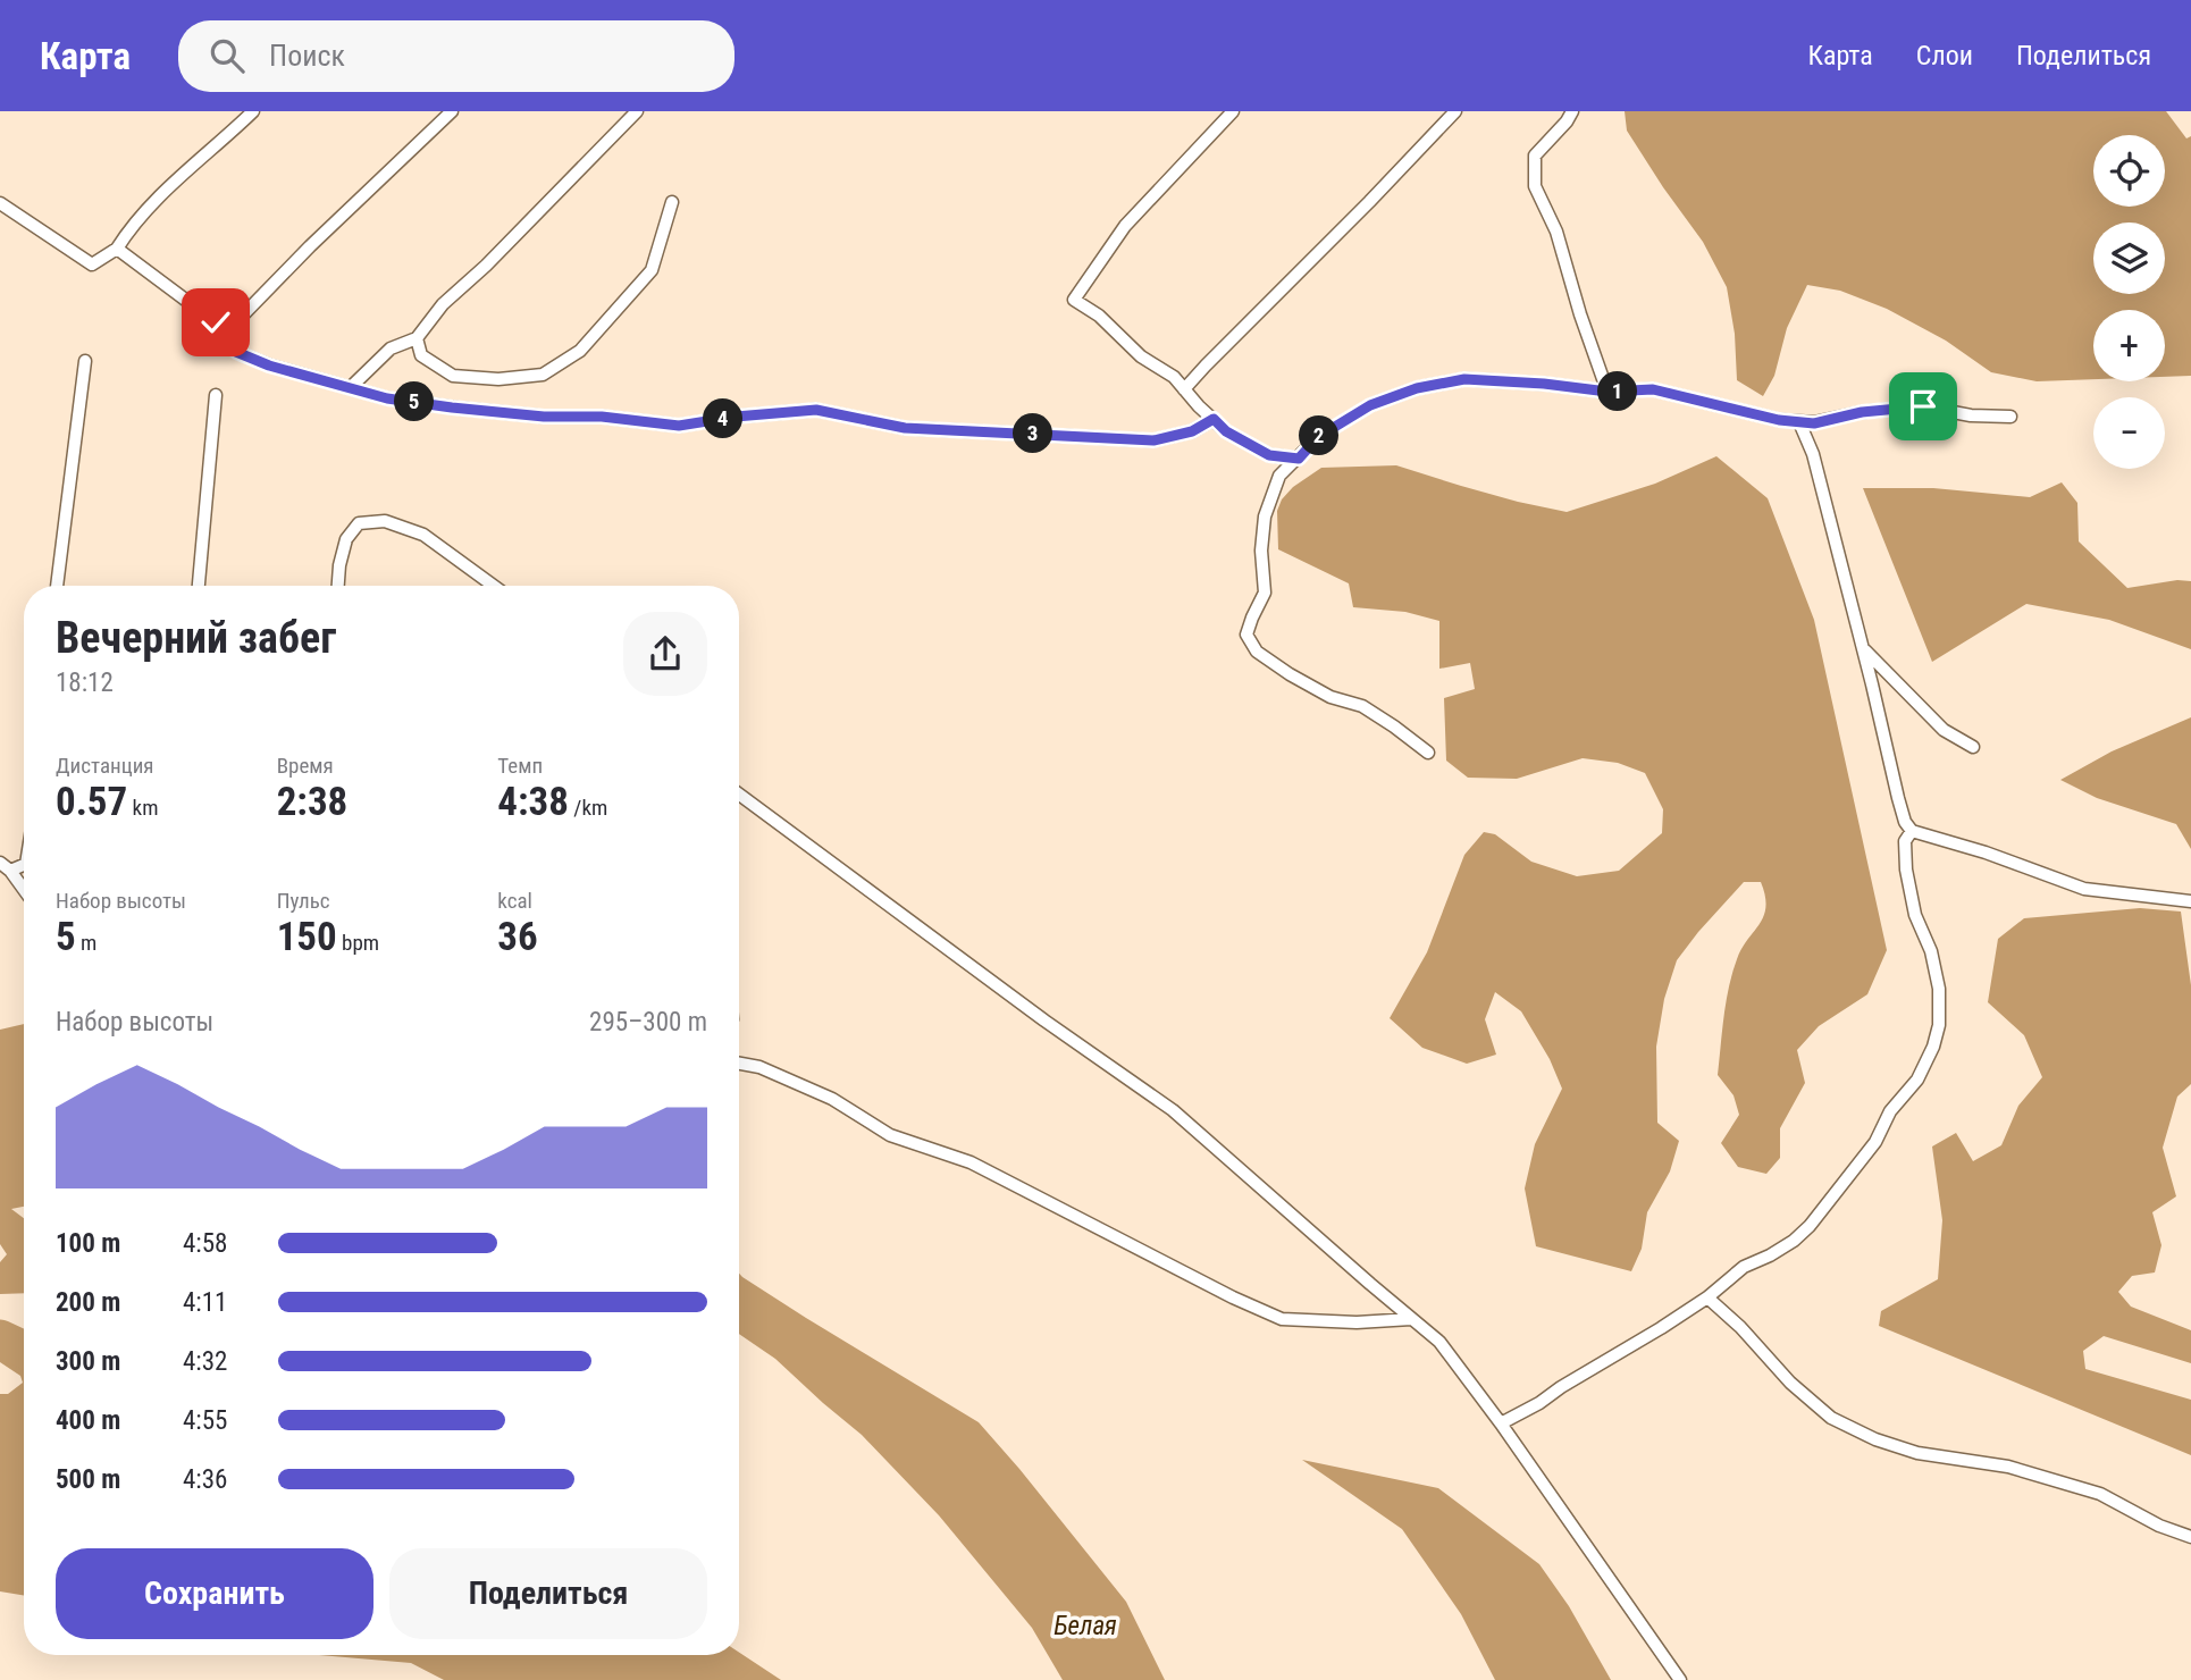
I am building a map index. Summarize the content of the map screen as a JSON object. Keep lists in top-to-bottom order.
{
  "water": ["Белая"],
  "page": {
    "header": "Карта",
    "search": "Поиск",
    "nav": ["Карта", "Слои", "Поделиться"],
    "map_buttons": ["+", "−"],
    "pins": [
      "1",
      "5",
      "4",
      "3",
      "2"
    ],
    "heading": ["Вечерний забег", "18:12"],
    "stats": [
      ["Дистанция", "0.57 km"],
      ["Время", "2:38"],
      ["Темп", "4:38 /km"],
      ["Набор высоты", "5 m"],
      ["Пульс", "150 bpm"],
      ["kcal", "36"]
    ],
    "chart": ["Набор высоты", "295–300 m"],
    "list": [
      {
        "name": "100 m",
        "note": "4:58"
      },
      {
        "name": "200 m",
        "note": "4:11"
      },
      {
        "name": "300 m",
        "note": "4:32"
      },
      {
        "name": "400 m",
        "note": "4:55"
      },
      {
        "name": "500 m",
        "note": "4:36"
      }
    ],
    "buttons": ["Сохранить", "Поделиться"]
  }
}
